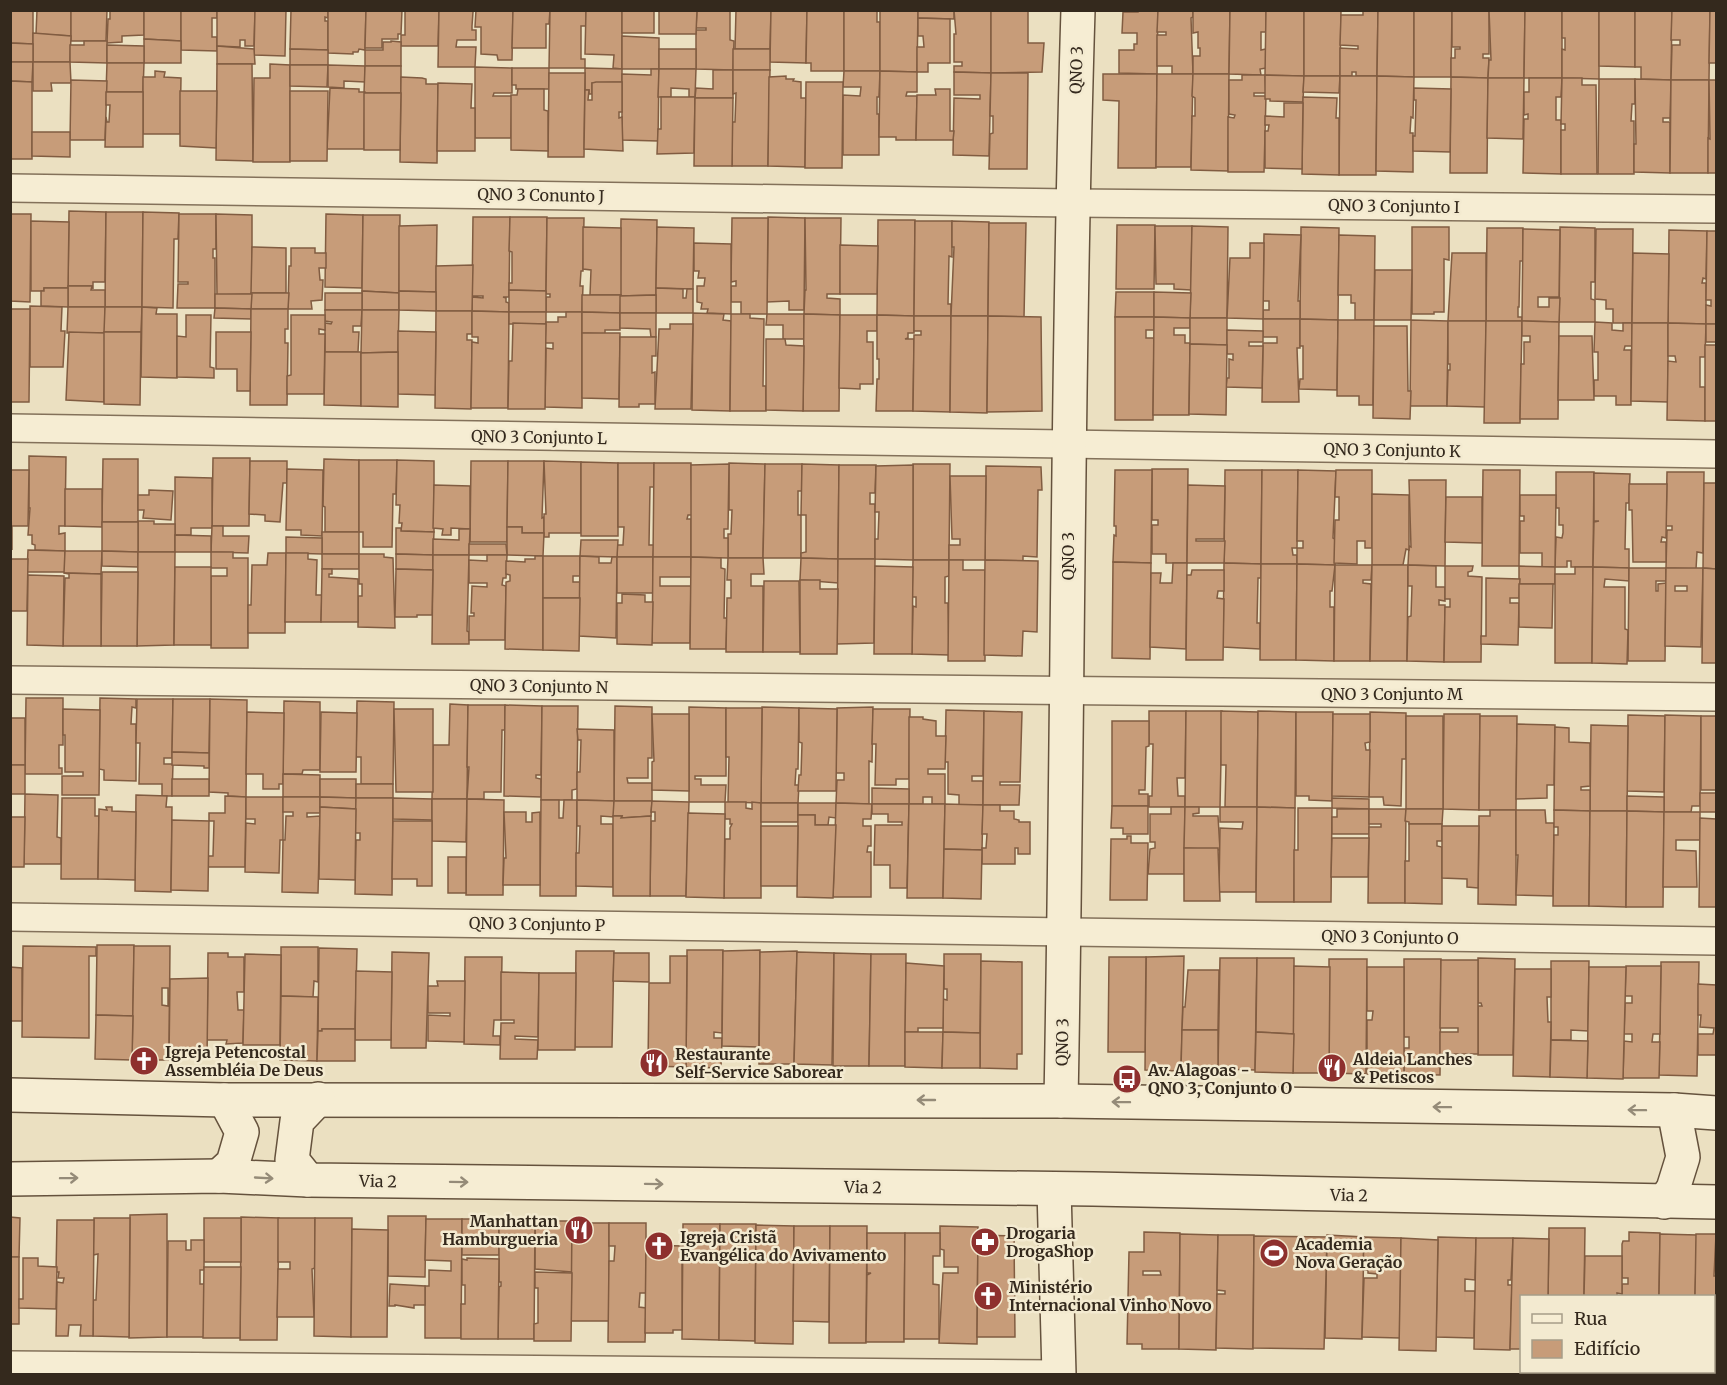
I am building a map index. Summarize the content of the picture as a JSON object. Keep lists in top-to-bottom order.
{
  "streets": {
    "main road": ["QNO 3", "Via 2"],
    "street": [
      "QNO 3 Conunto J",
      "QNO 3 Conjunto I",
      "QNO 3 Conjunto L",
      "QNO 3 Conjunto K",
      "QNO 3 Conjunto N",
      "QNO 3 Conjunto M",
      "QNO 3 Conjunto P",
      "QNO 3 Conjunto O"
    ]
  },
  "crossings": [
    ["QNO 3", "QNO 3 Conunto J"],
    ["QNO 3", "QNO 3 Conjunto I"],
    ["QNO 3", "QNO 3 Conjunto L"],
    ["QNO 3", "QNO 3 Conjunto K"],
    ["QNO 3", "QNO 3 Conjunto N"],
    ["QNO 3", "QNO 3 Conjunto M"],
    ["QNO 3", "QNO 3 Conjunto P"],
    ["QNO 3", "QNO 3 Conjunto O"],
    ["QNO 3 Conunto J", "QNO 3 Conjunto I"],
    ["QNO 3 Conjunto L", "QNO 3 Conjunto K"],
    ["QNO 3 Conjunto N", "QNO 3 Conjunto M"],
    ["QNO 3 Conjunto P", "QNO 3 Conjunto O"]
  ],
  "places": {
    "church": ["Igreja Petencostal Assembléia De Deus", "Igreja Cristã Evangélica do Avivamento", "Ministério Internacional Vinho Novo"],
    "restaurant": ["Restaurante Self-Service Saborear", "Aldeia Lanches & Petiscos", "Manhattan Hamburgueria"],
    "bus stop": ["Av. Alagoas - QNO 3, Conjunto O"],
    "pharmacy": ["Drogaria DrogaShop"],
    "sports": ["Academia Nova Geração"]
  },
  "legend": ["Rua", "Edifício"]
}
